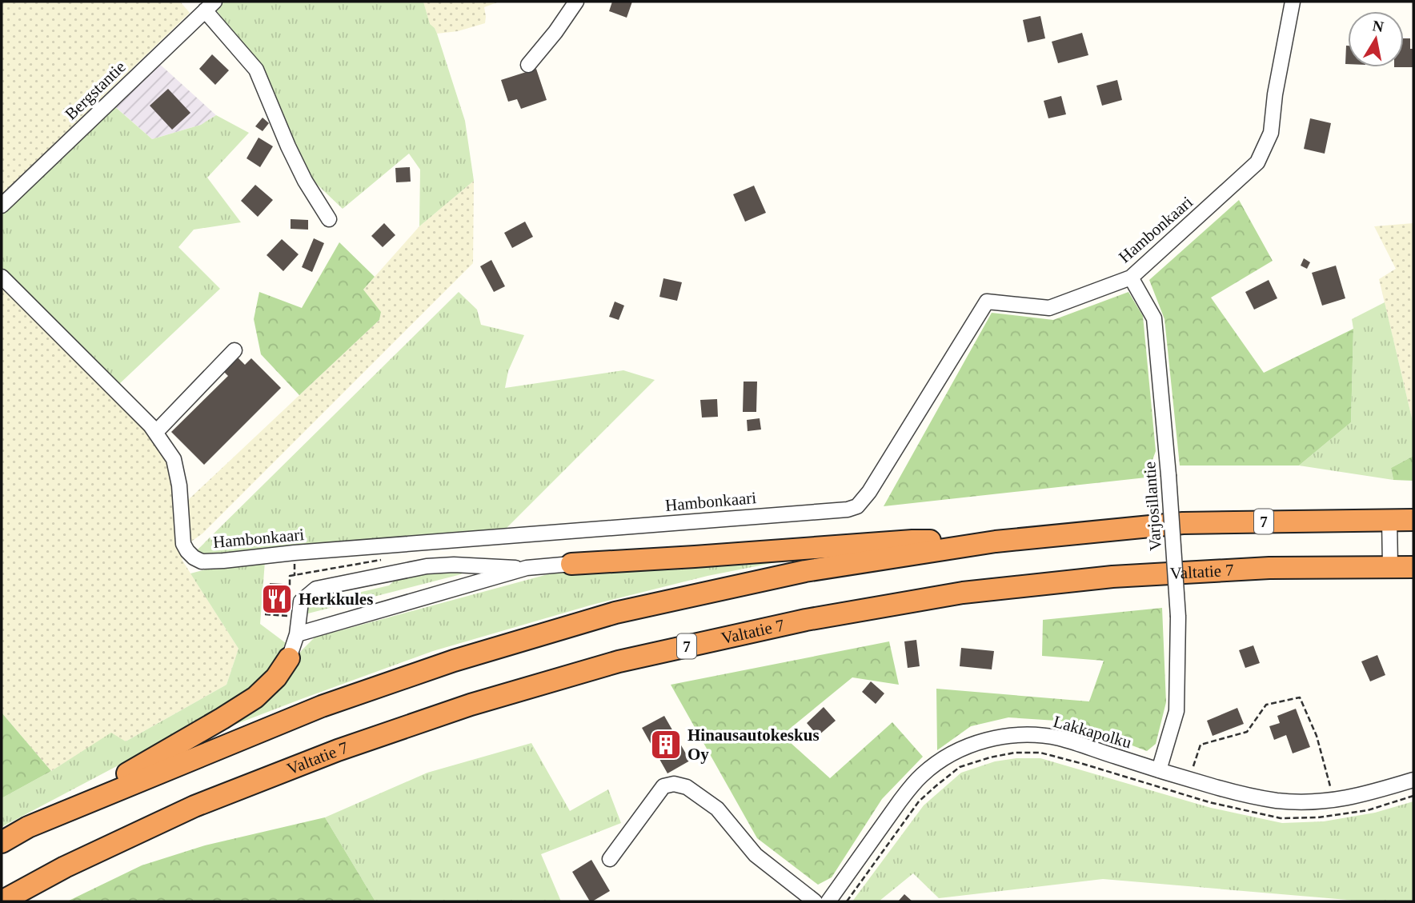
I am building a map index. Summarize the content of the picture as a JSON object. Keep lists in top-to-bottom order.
{
  "streets": {
    "highway": ["7", "Valtatie 7"],
    "street": [
      "Bergstantie",
      "Hambonkaari",
      "Varjosillantie",
      "Lakkapolku"
    ]
  },
  "crossings": [
    ["Hambonkaari", "Varjosillantie"],
    ["Varjosillantie", "Valtatie 7"],
    ["Varjosillantie", "Lakkapolku"]
  ],
  "places": {
    "restaurant": ["Herkkules"],
    "building": ["Hinausautokeskus Oy"]
  },
  "north": "top"
}
